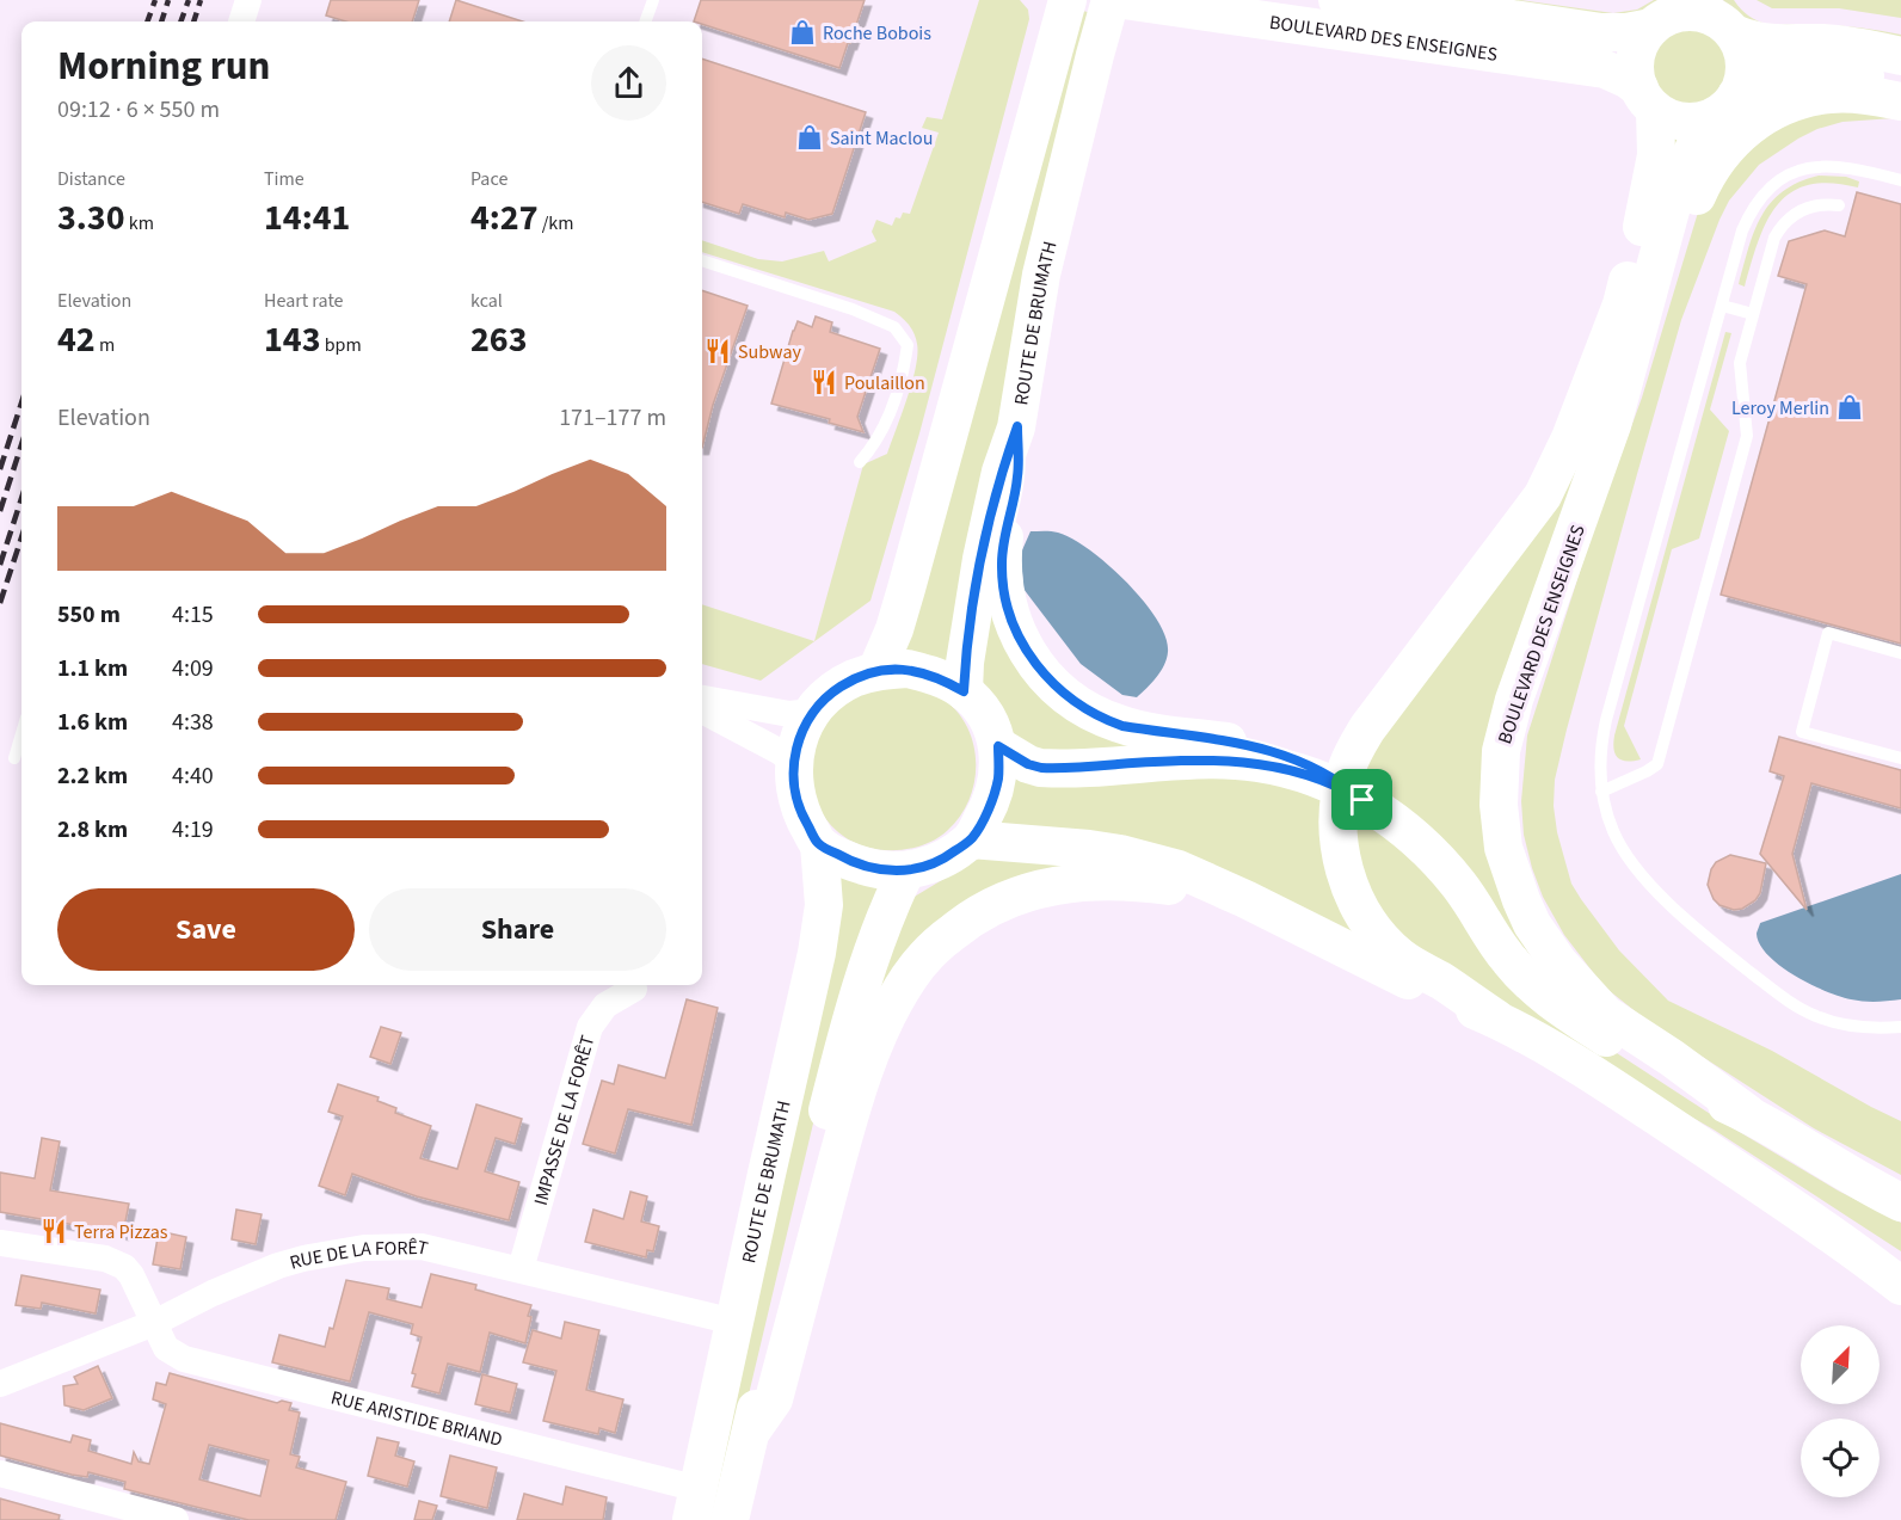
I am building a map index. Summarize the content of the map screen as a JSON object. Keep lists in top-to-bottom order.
{
  "streets": {
    "main road": ["BOULEVARD DES ENSEIGNES", "ROUTE DE BRUMATH"],
    "street": ["IMPASSE DE LA FORÊT", "RUE DE LA FORÊT", "RUE ARISTIDE BRIAND"]
  },
  "crossings": [
    ["ROUTE DE BRUMATH", "RUE DE LA FORÊT"],
    ["ROUTE DE BRUMATH", "RUE ARISTIDE BRIAND"],
    ["IMPASSE DE LA FORÊT", "RUE DE LA FORÊT"],
    ["RUE DE LA FORÊT", "RUE ARISTIDE BRIAND"]
  ],
  "places": {
    "shop": ["Roche Bobois", "Saint Maclou", "Leroy Merlin"],
    "restaurant": ["Subway", "Poulaillon", "Terra Pizzas"]
  },
  "north": "top right",
  "page": {
    "heading": ["Morning run", "09:12 · 6 × 550 m"],
    "stats": [
      ["Distance", "3.30 km"],
      ["Time", "14:41"],
      ["Pace", "4:27 /km"],
      ["Elevation", "42 m"],
      ["Heart rate", "143 bpm"],
      ["kcal", "263"]
    ],
    "chart": ["Elevation", "171–177 m"],
    "list": [
      {
        "name": "550 m",
        "note": "4:15"
      },
      {
        "name": "1.1 km",
        "note": "4:09"
      },
      {
        "name": "1.6 km",
        "note": "4:38"
      },
      {
        "name": "2.2 km",
        "note": "4:40"
      },
      {
        "name": "2.8 km",
        "note": "4:19"
      }
    ],
    "buttons": ["Save", "Share"]
  }
}
